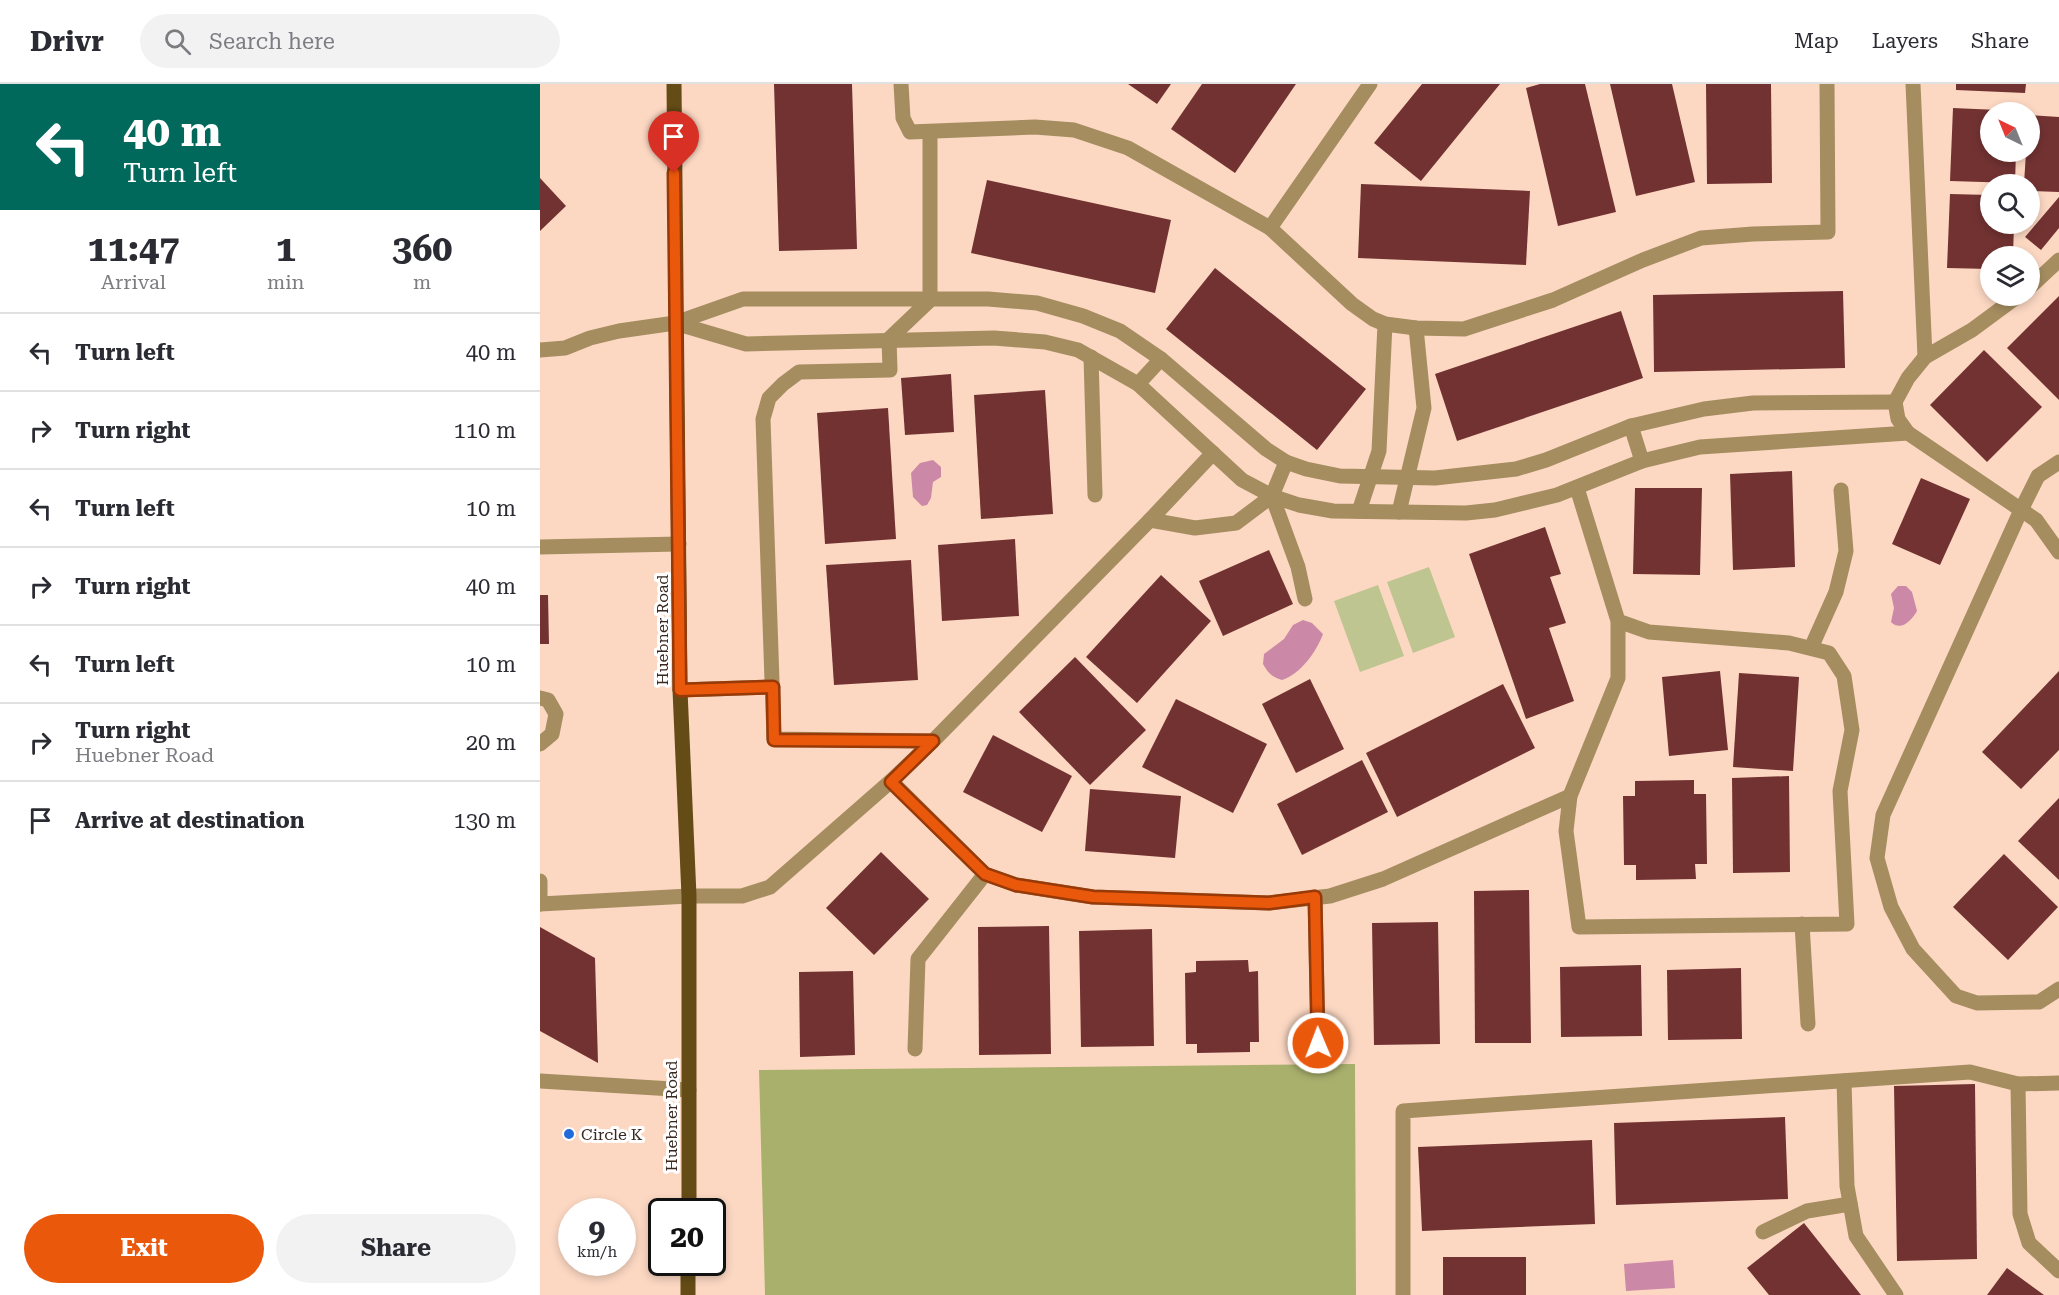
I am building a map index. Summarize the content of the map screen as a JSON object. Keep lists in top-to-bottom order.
{
  "streets": {
    "main road": ["Huebner Road"]
  },
  "places": ["Circle K"],
  "north": "top left",
  "page": {
    "header": "Drivr",
    "search": "Search here",
    "nav": ["Map", "Layers", "Share"],
    "turn": ["40 m", "Turn left"],
    "eta": [
      "11:47",
      "Arrival",
      "1",
      "min",
      "360",
      "m"
    ],
    "list": [
      {
        "name": "Turn left",
        "value": "40 m"
      },
      {
        "name": "Turn right",
        "value": "110 m"
      },
      {
        "name": "Turn left",
        "value": "10 m"
      },
      {
        "name": "Turn right",
        "value": "40 m"
      },
      {
        "name": "Turn left",
        "value": "10 m"
      },
      {
        "name": "Turn right",
        "note": "Huebner Road",
        "value": "20 m"
      },
      {
        "name": "Arrive at destination",
        "value": "130 m"
      }
    ],
    "speed": "9 km/h",
    "limit": "20",
    "buttons": ["Exit", "Share"]
  }
}
